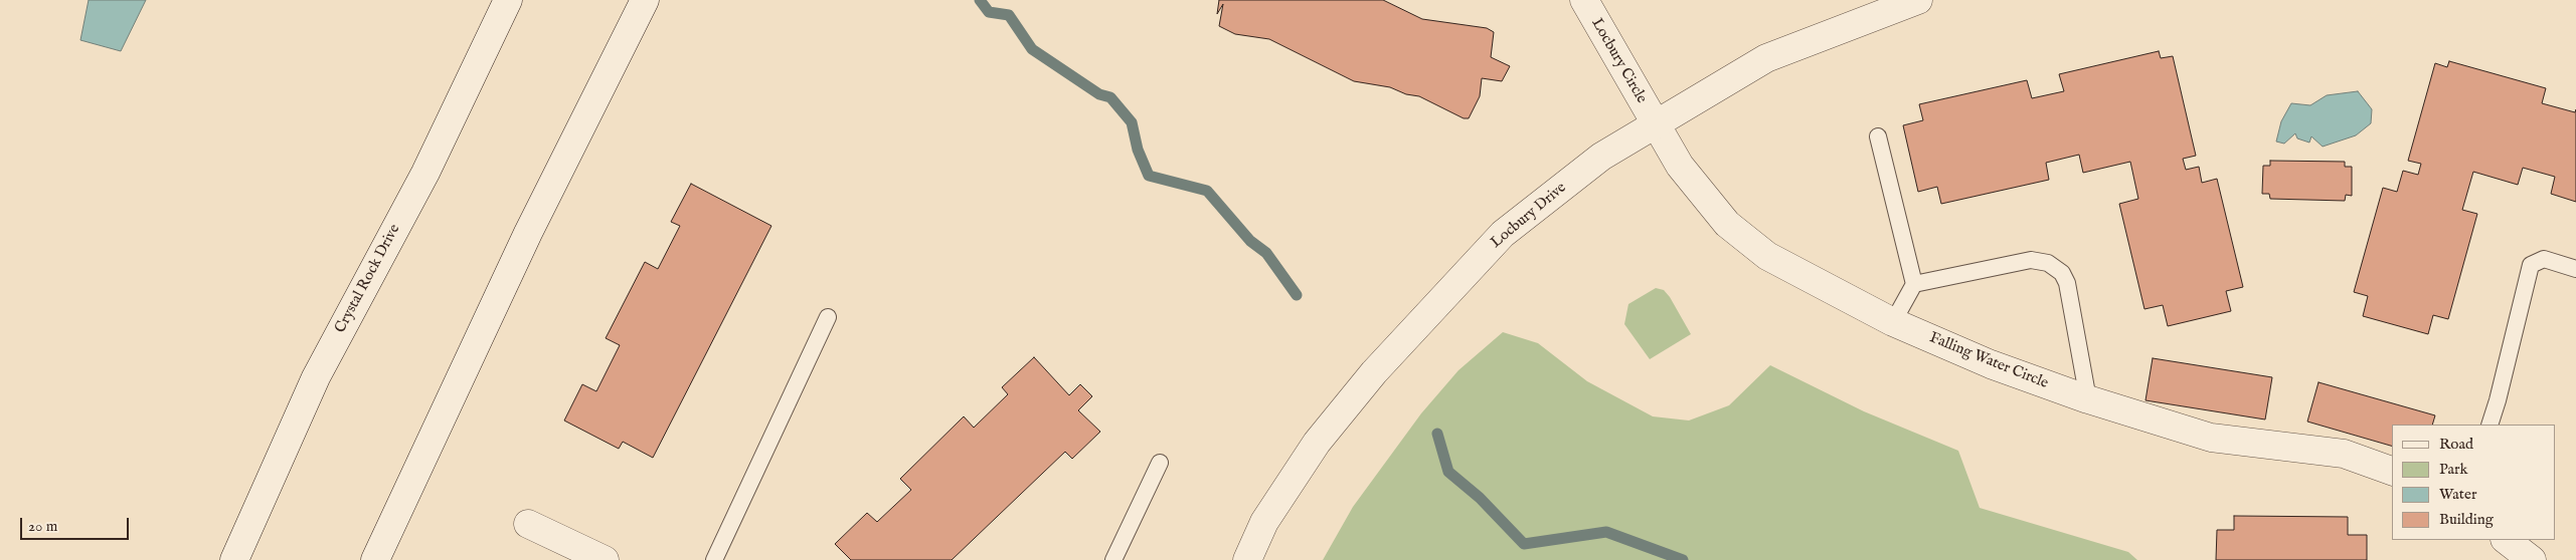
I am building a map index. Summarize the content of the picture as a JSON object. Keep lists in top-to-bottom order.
{
  "streets": {
    "street": [
      "Locbury Circle",
      "Locbury Drive",
      "Crystal Rock Drive",
      "Falling Water Circle"
    ]
  },
  "crossings": [
    ["Locbury Circle", "Locbury Drive"],
    ["Locbury Circle", "Falling Water Circle"],
    ["Locbury Drive", "Falling Water Circle"]
  ],
  "legend": [
    "Road",
    "Park",
    "Water",
    "Building"
  ],
  "scale_bar": "20 m"
}
